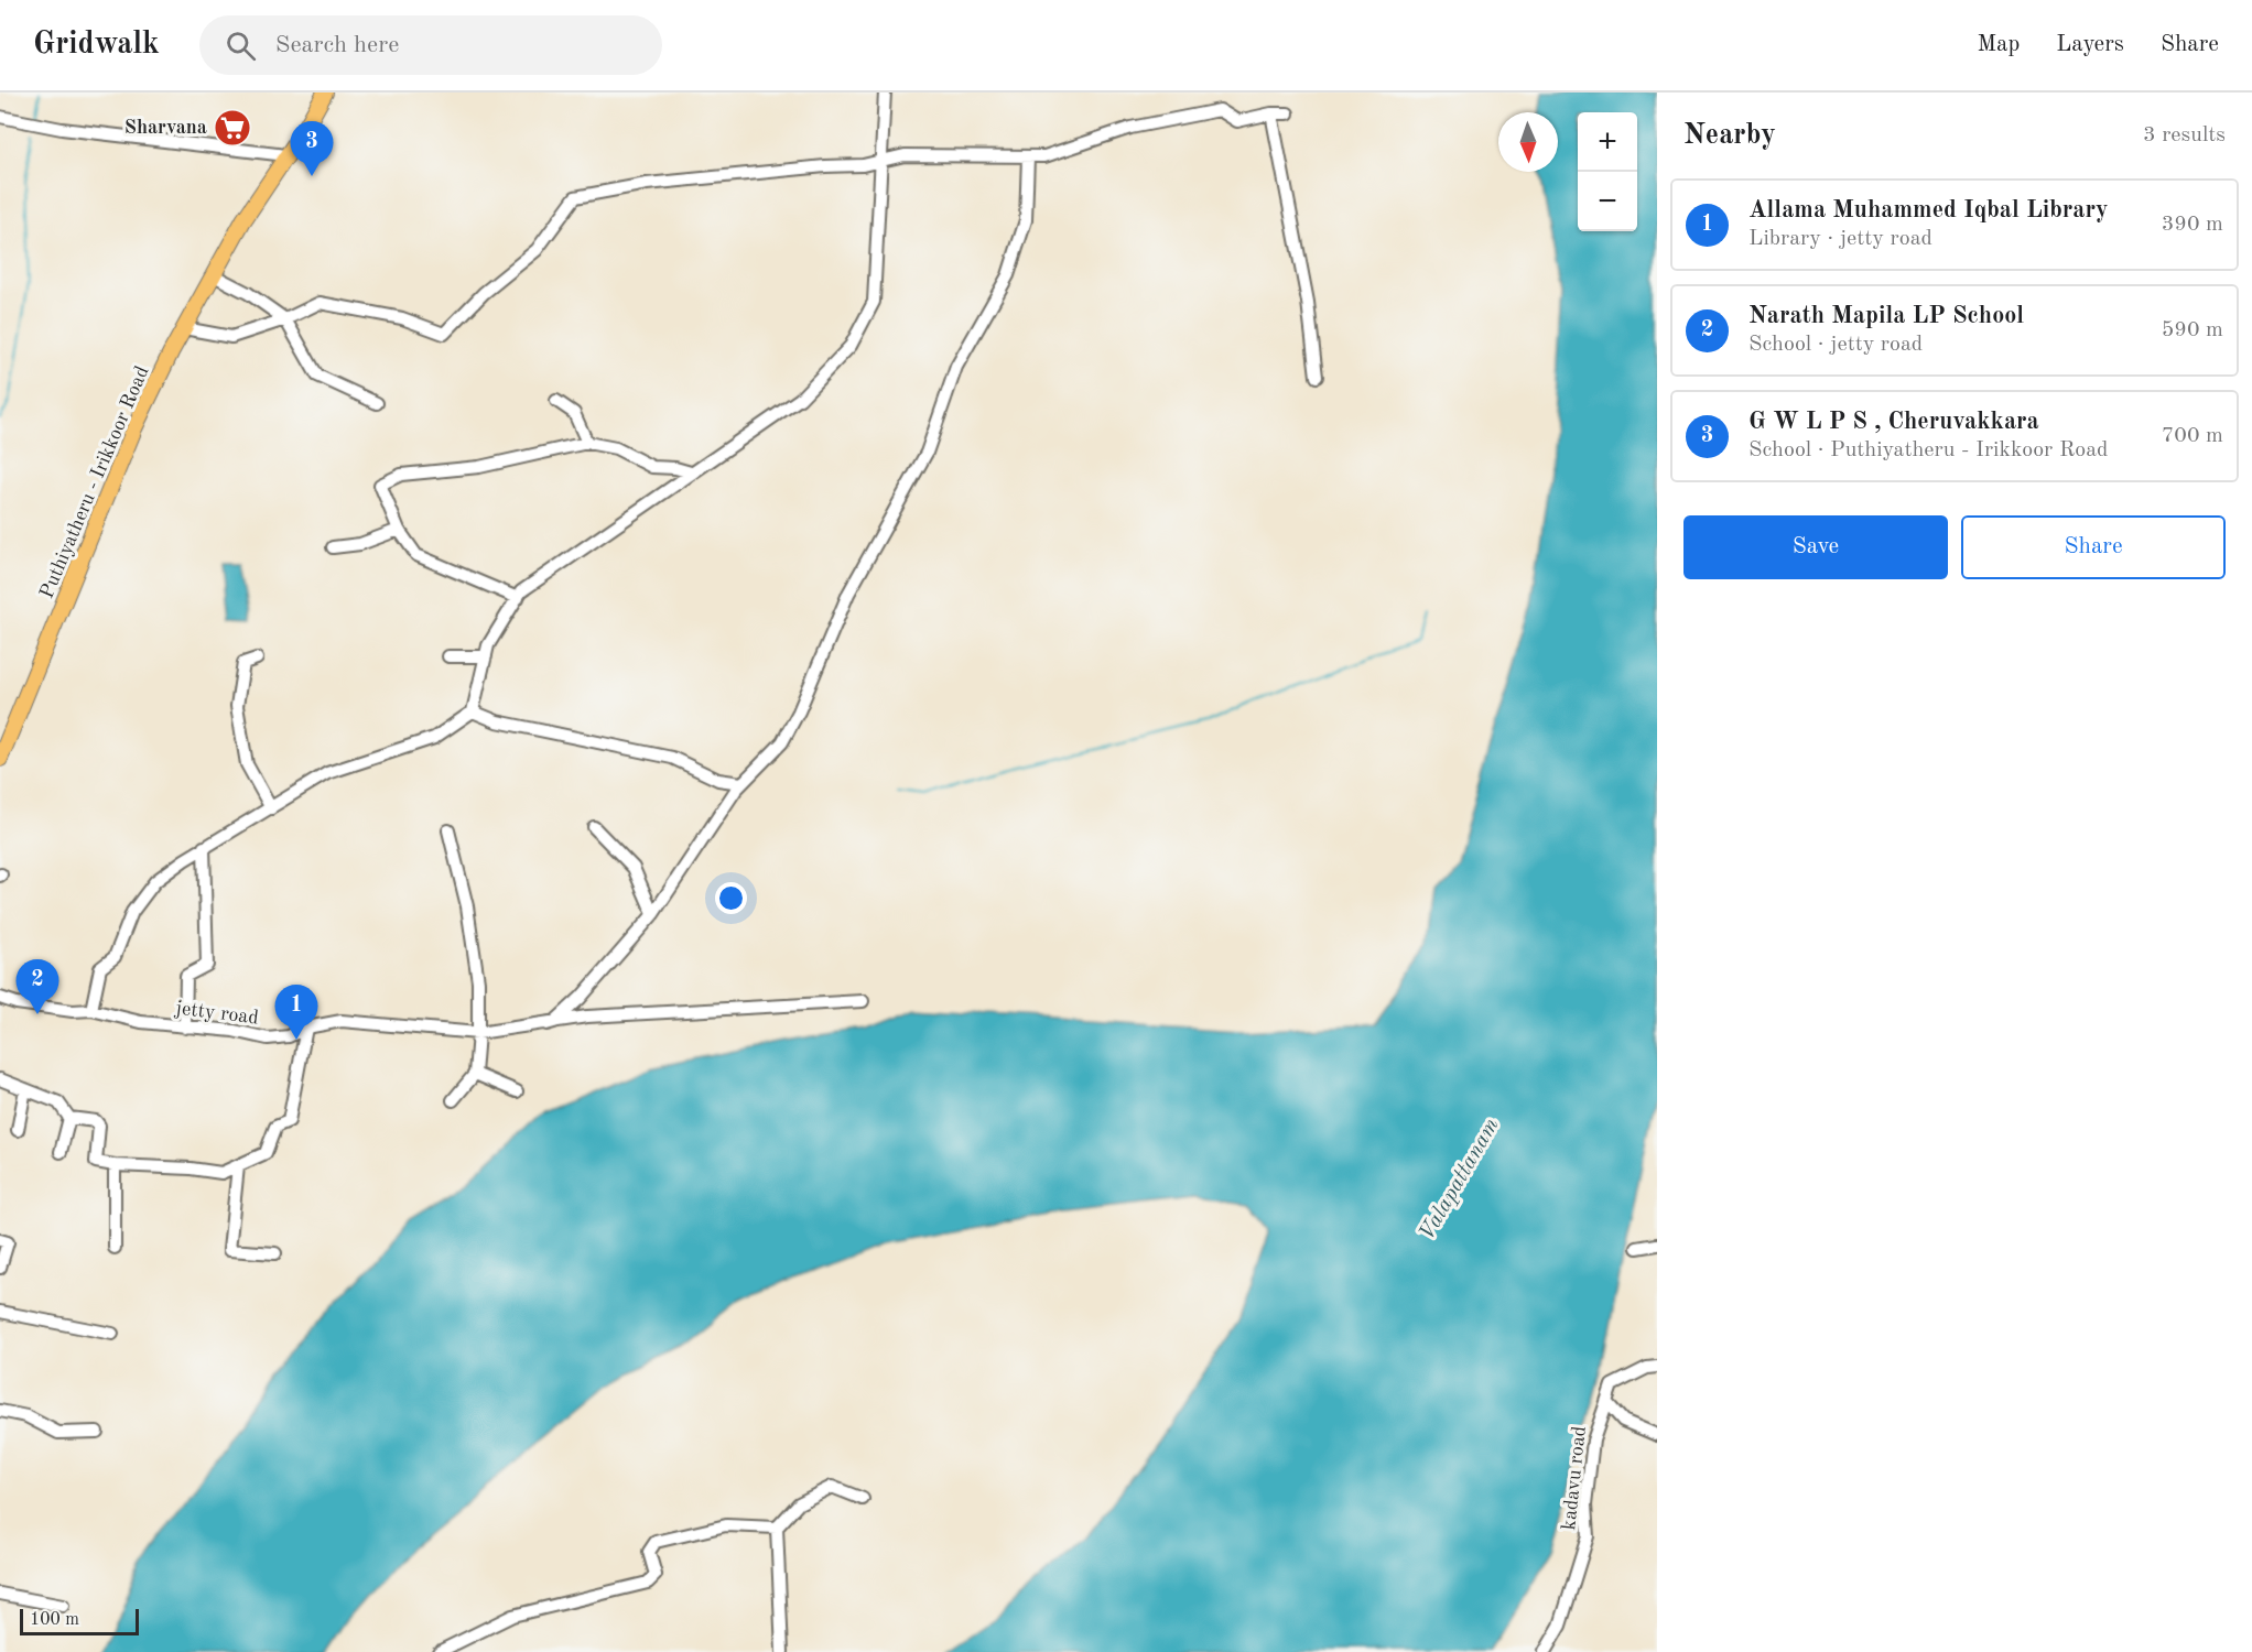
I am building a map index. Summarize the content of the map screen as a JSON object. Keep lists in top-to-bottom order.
{
  "streets": {
    "main road": ["Puthiyatheru - Irikkoor Road"],
    "street": ["jetty road", "kadavu road"]
  },
  "water": ["Valapattanam"],
  "places": {
    "supermarket": ["Sharvana"]
  },
  "scale_bar": "100 m",
  "north": "bottom",
  "page": {
    "header": "Gridwalk",
    "search": "Search here",
    "nav": ["Map", "Layers", "Share"],
    "heading": ["Nearby", "3 results"],
    "map_buttons": ["+", "−"],
    "pins": ["3", "2", "1"],
    "list": [
      {
        "mark": "1",
        "name": "Allama Muhammed Iqbal Library",
        "note": "Library · jetty road",
        "value": "390 m"
      },
      {
        "mark": "2",
        "name": "Narath Mapila LP School",
        "note": "School · jetty road",
        "value": "590 m"
      },
      {
        "mark": "3",
        "name": "G W L P S , Cheruvakkara",
        "note": "School · Puthiyatheru - Irikkoor Road",
        "value": "700 m"
      }
    ],
    "buttons": ["Save", "Share"],
    "scale": "100 m"
  }
}
